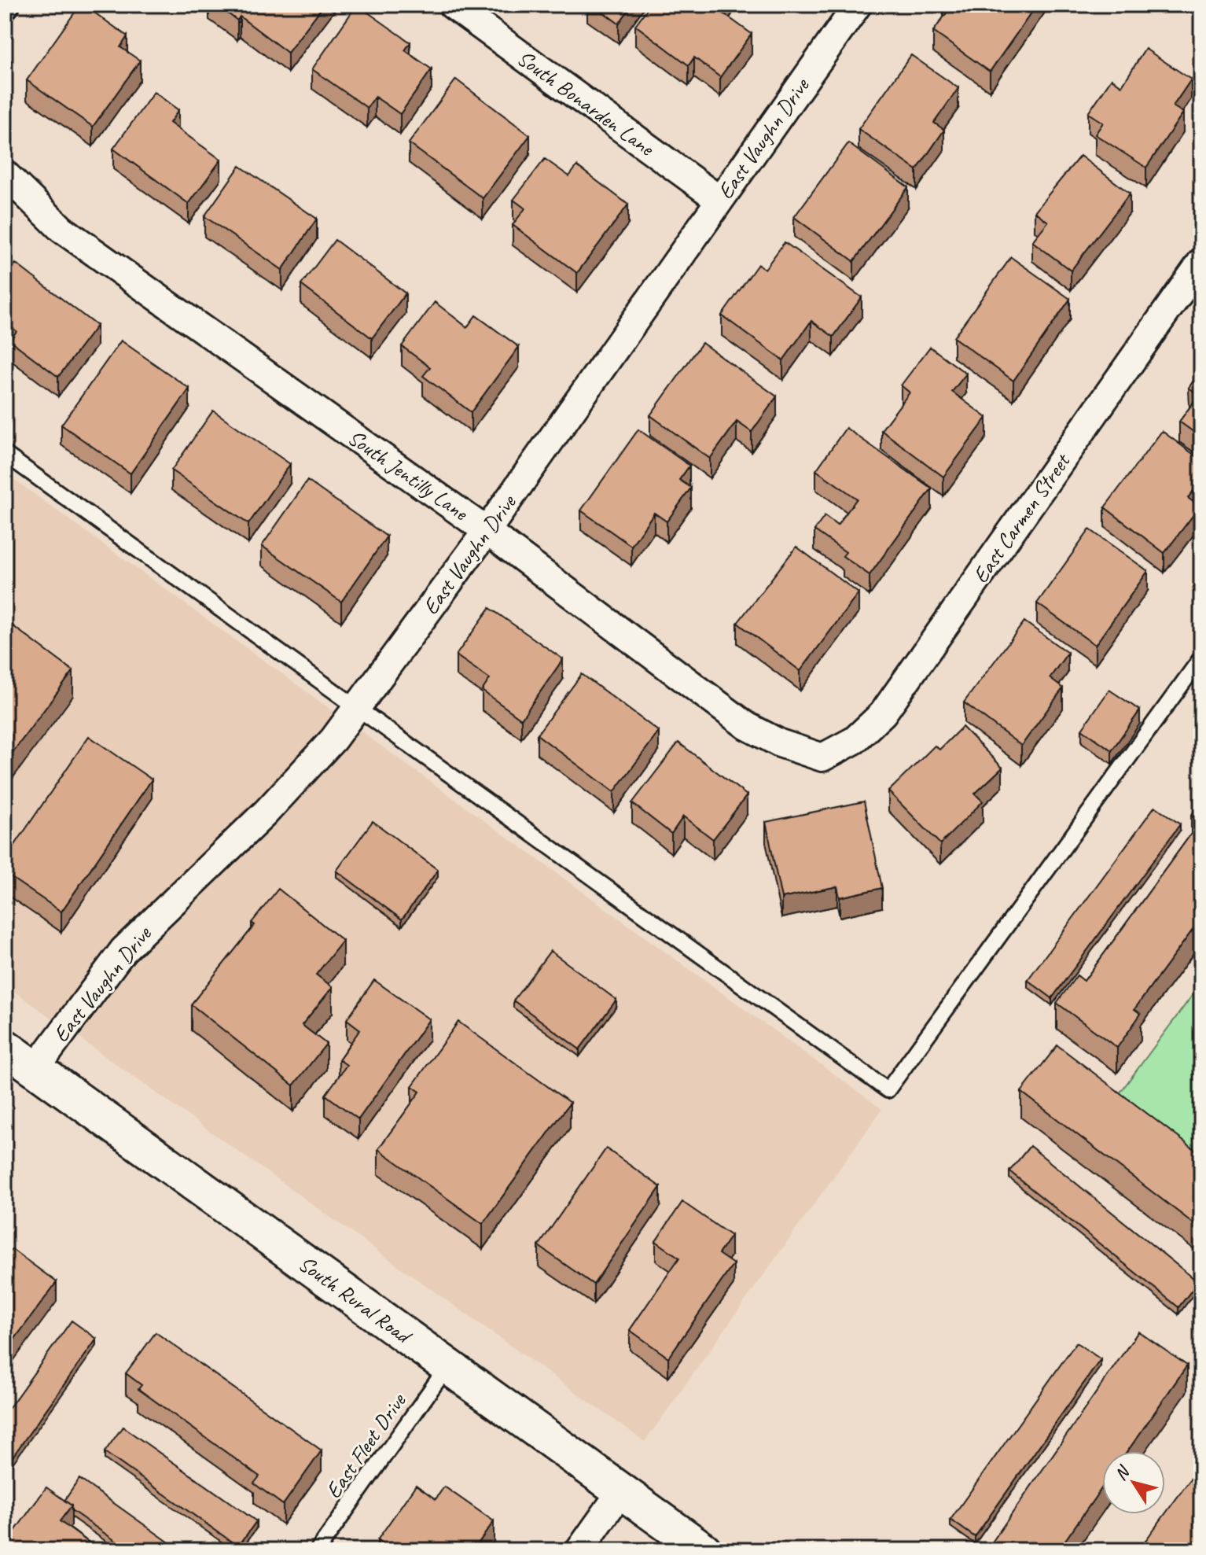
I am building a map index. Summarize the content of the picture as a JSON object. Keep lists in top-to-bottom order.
{
  "streets": {
    "main road": ["South Rural Road"],
    "street": [
      "South Bonarden Lane",
      "East Vaughn Drive",
      "South Jentilly Lane",
      "East Carmen Street"
    ],
    "lane": ["East Fleet Drive"]
  },
  "crossings": [
    ["South Bonarden Lane", "East Vaughn Drive"],
    ["East Vaughn Drive", "South Jentilly Lane"],
    ["East Vaughn Drive", "South Rural Road"],
    ["South Jentilly Lane", "East Carmen Street"],
    ["South Rural Road", "East Fleet Drive"]
  ],
  "north": "top left"
}
